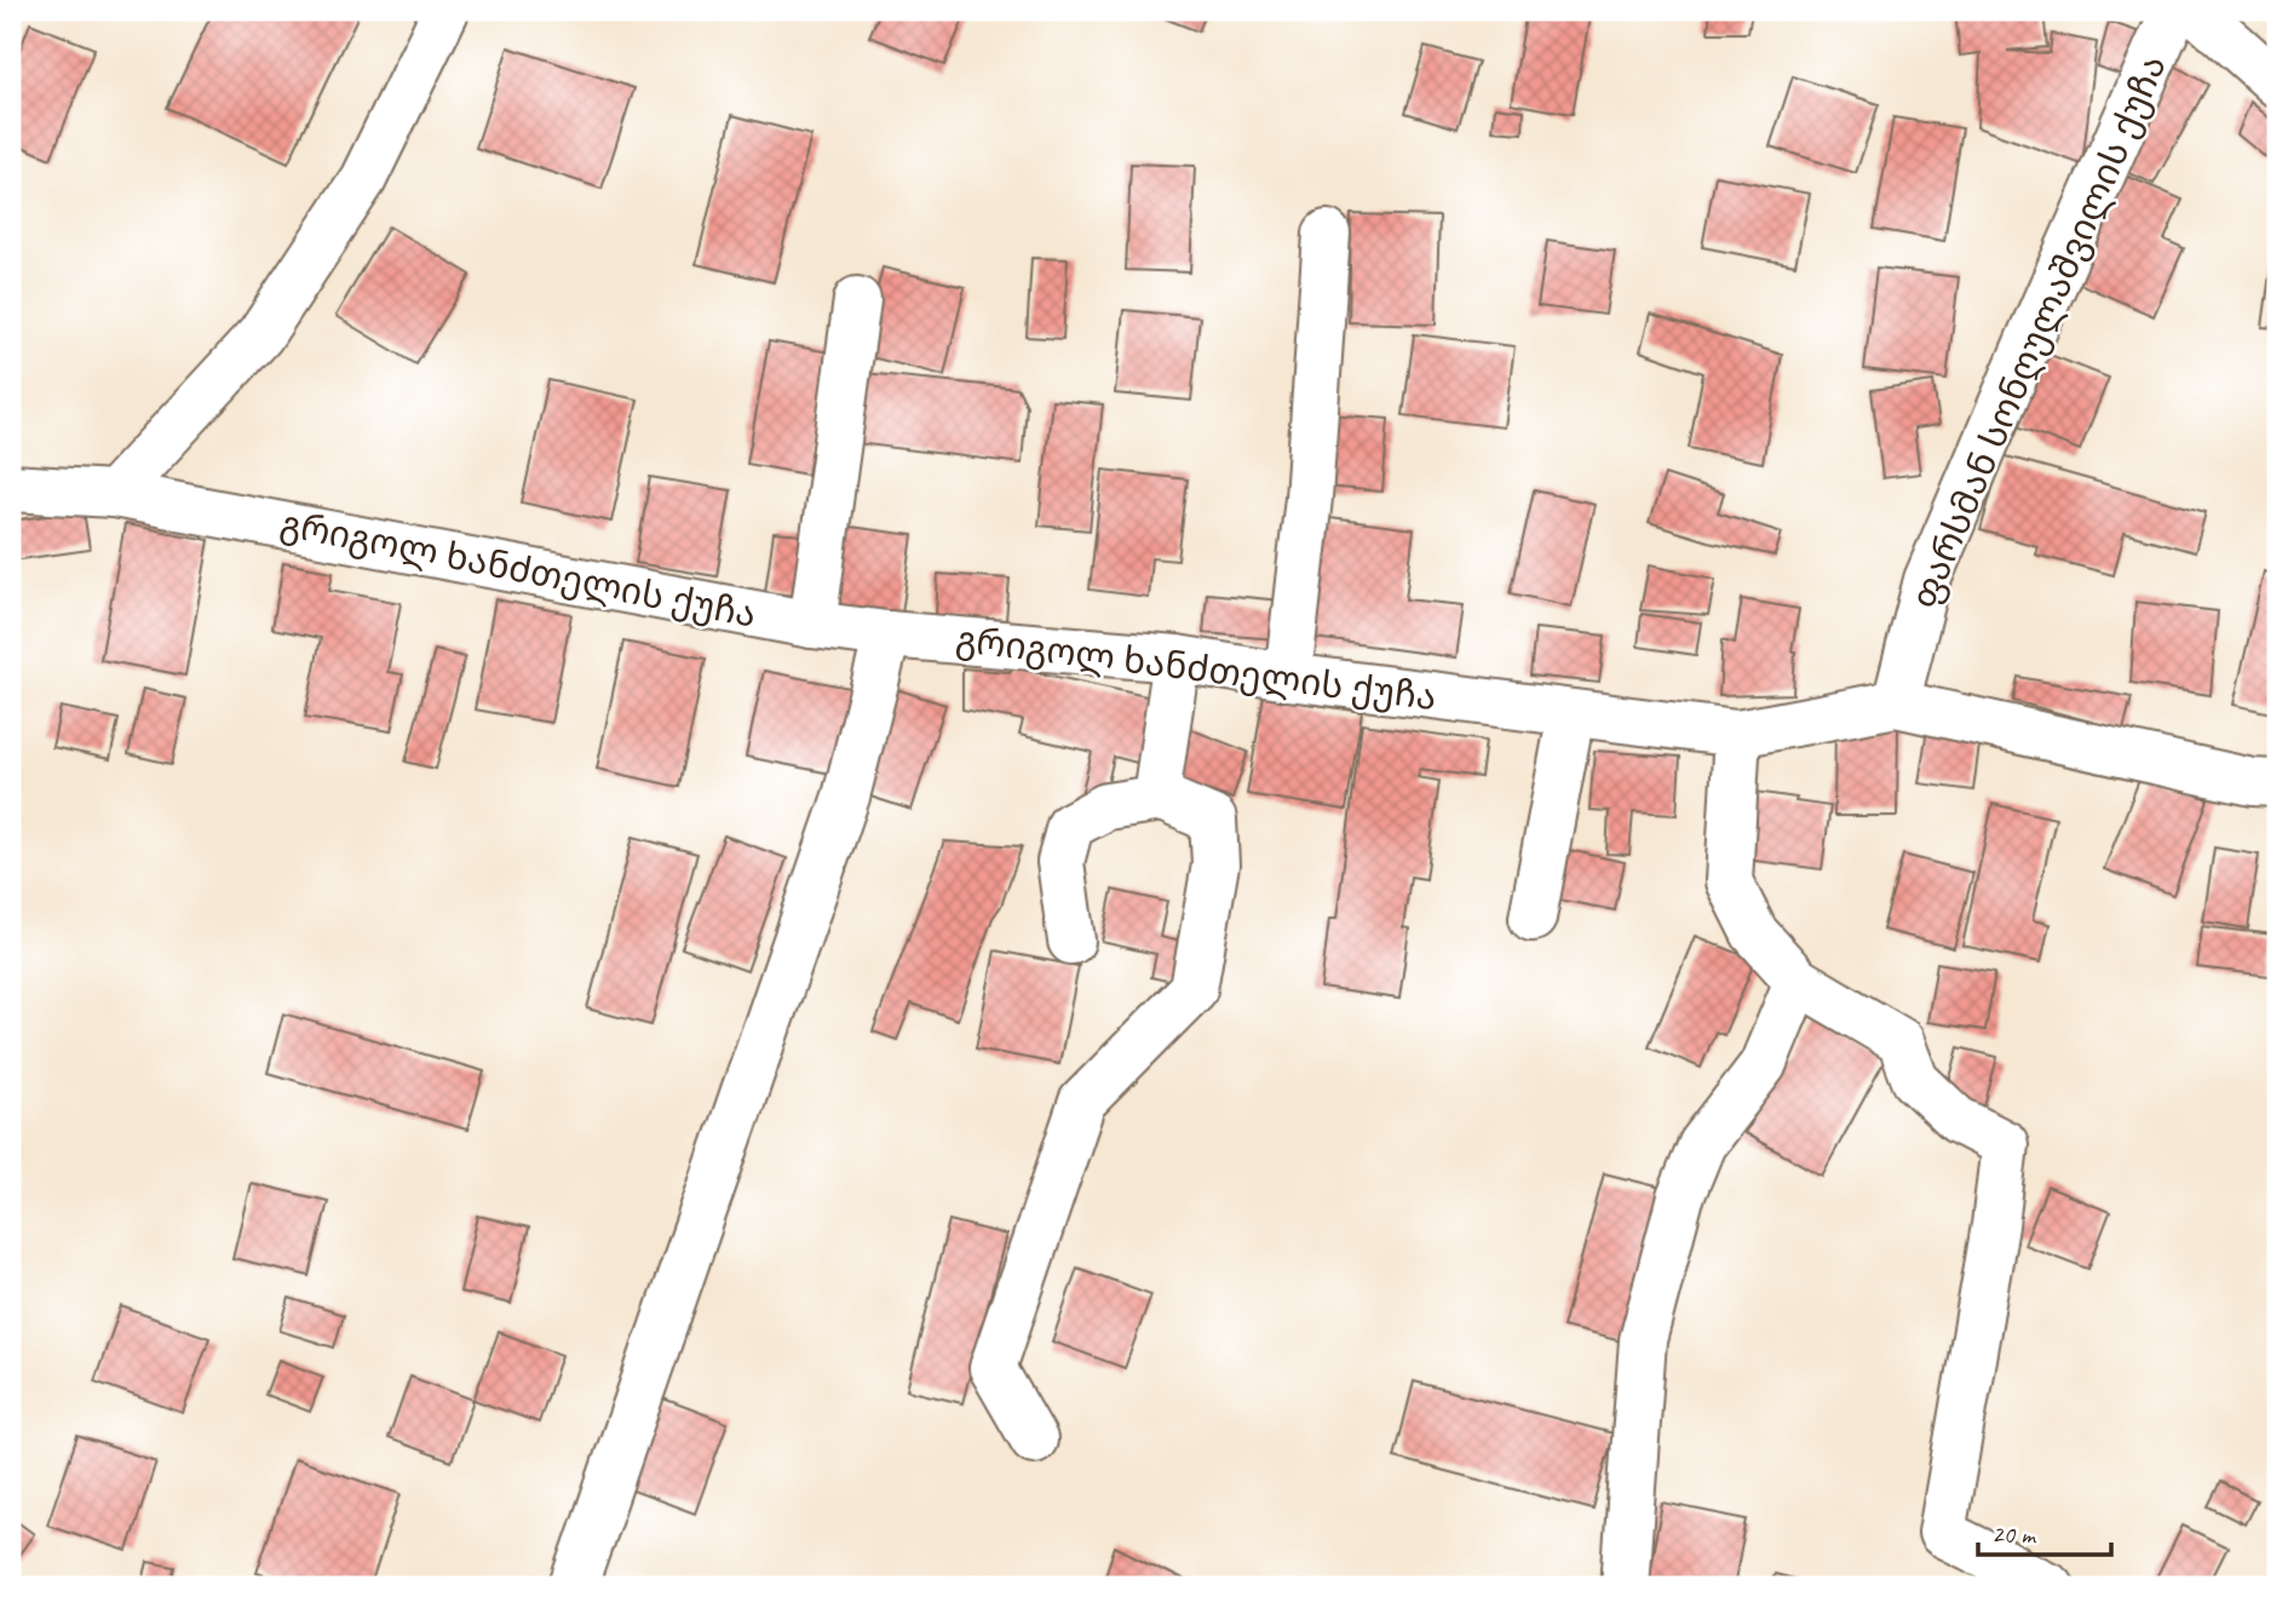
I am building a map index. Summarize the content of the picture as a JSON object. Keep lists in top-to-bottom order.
{
  "streets": {
    "street": ["ფარსმან სონღულაშვილის ქუჩა", "გრიგოლ ხანძთელის ქუჩა"]
  },
  "crossings": [
    ["ფარსმან სონღულაშვილის ქუჩა", "გრიგოლ ხანძთელის ქუჩა"]
  ],
  "scale_bar": "20 m"
}
